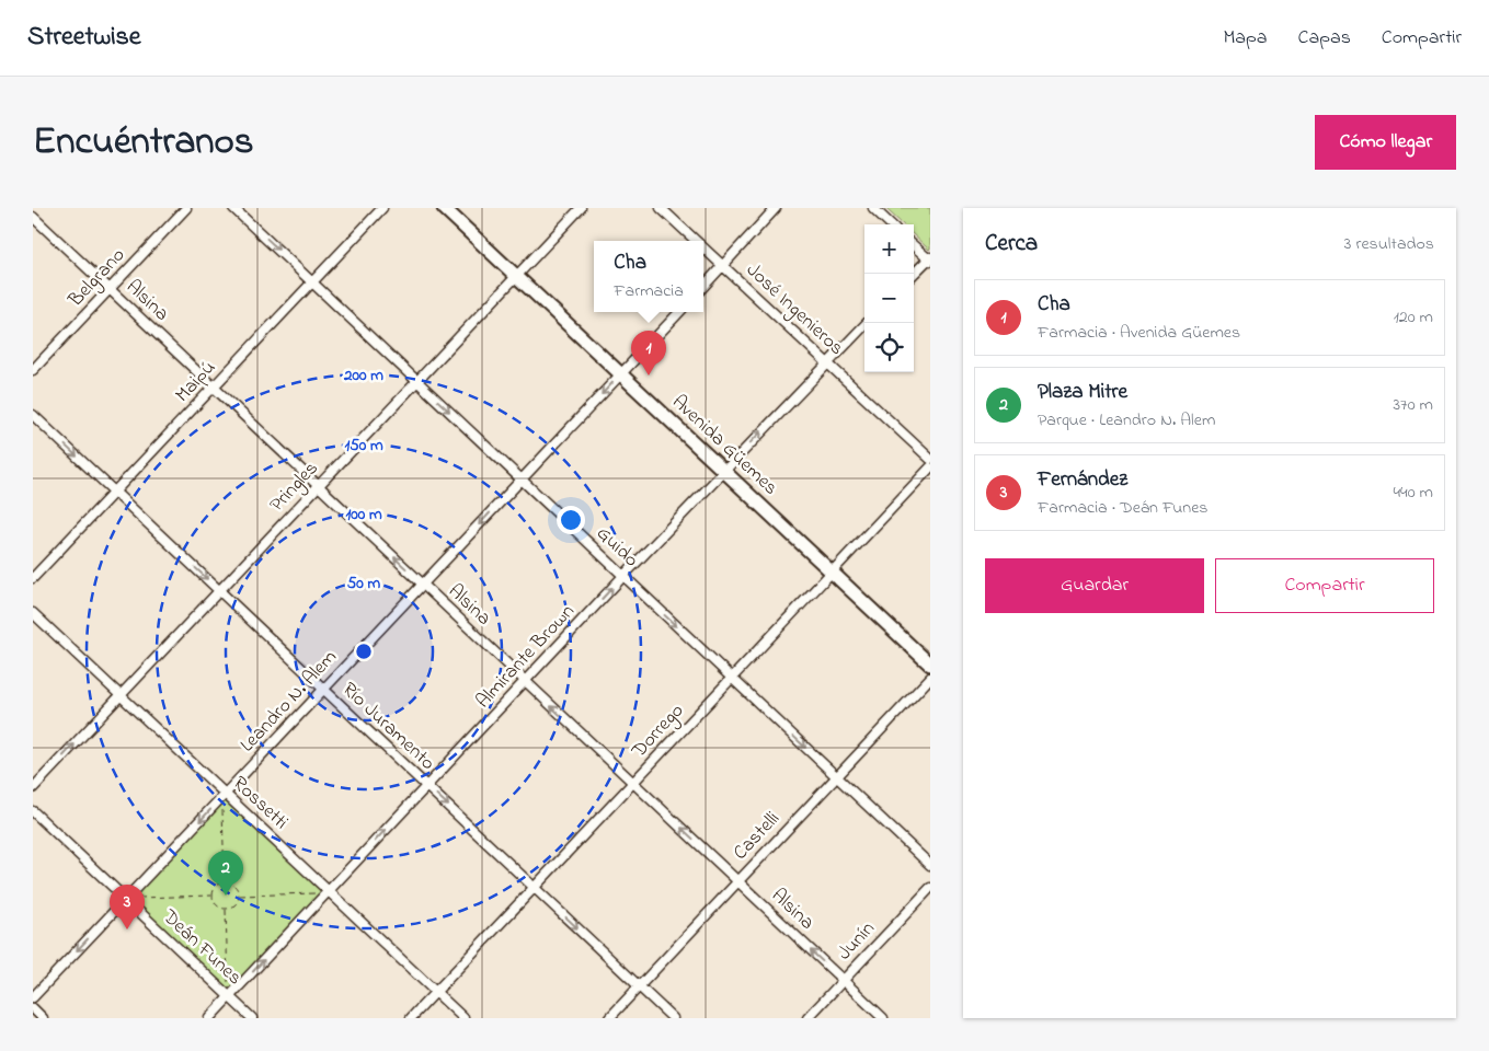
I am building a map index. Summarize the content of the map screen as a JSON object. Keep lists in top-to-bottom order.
{
  "streets": {
    "main road": ["Avenida Güemes"],
    "street": [
      "Belgrano",
      "Alsina",
      "José Ingenieros",
      "Maipú",
      "Pringles",
      "Guido",
      "Almirante Brown",
      "Leandro N. Alem",
      "Río Juramento",
      "Dorrego",
      "Rossetti",
      "Castelli",
      "Junín",
      "Deán Funes"
    ]
  },
  "crossings": [
    ["Belgrano", "Alsina"],
    ["Alsina", "Maipú"],
    ["Alsina", "Pringles"],
    ["Alsina", "Almirante Brown"],
    ["Alsina", "Leandro N. Alem"],
    ["Alsina", "Dorrego"],
    ["Alsina", "Castelli"],
    ["Alsina", "Junín"],
    ["José Ingenieros", "Almirante Brown"],
    ["Maipú", "Guido"],
    ["Maipú", "Río Juramento"],
    ["Avenida Güemes", "Pringles"],
    ["Avenida Güemes", "Almirante Brown"],
    ["Avenida Güemes", "Leandro N. Alem"],
    ["Avenida Güemes", "Dorrego"],
    ["Pringles", "Guido"],
    ["Pringles", "Río Juramento"],
    ["Pringles", "Rossetti"],
    ["Guido", "Almirante Brown"],
    ["Guido", "Leandro N. Alem"],
    ["Guido", "Dorrego"],
    ["Guido", "Castelli"],
    ["Almirante Brown", "Río Juramento"],
    ["Almirante Brown", "Rossetti"],
    ["Almirante Brown", "Deán Funes"],
    ["Leandro N. Alem", "Río Juramento"],
    ["Leandro N. Alem", "Rossetti"],
    ["Leandro N. Alem", "Deán Funes"],
    ["Río Juramento", "Dorrego"],
    ["Río Juramento", "Castelli"],
    ["Dorrego", "Rossetti"]
  ],
  "one_way": [
    "Alsina",
    "Guido",
    "Almirante Brown",
    "Leandro N. Alem",
    "Río Juramento"
  ],
  "page": {
    "header": "Streetwise",
    "nav": ["Mapa", "Capas", "Compartir"],
    "title": "Encuéntranos",
    "buttons": [
      "Cómo llegar",
      ["Guardar", "Compartir"]
    ],
    "heading": ["Cerca", "3 resultados"],
    "map_buttons": ["+", "−"],
    "popup": ["Cha", "Farmacia"],
    "list": [
      {
        "mark": "1",
        "name": "Cha",
        "note": "Farmacia · Avenida Güemes",
        "value": "120 m"
      },
      {
        "mark": "2",
        "name": "Plaza Mitre",
        "note": "Parque · Leandro N. Alem",
        "value": "370 m"
      },
      {
        "mark": "3",
        "name": "Fernández",
        "note": "Farmacia · Deán Funes",
        "value": "440 m"
      }
    ],
    "pins": ["1", "2", "3"]
  },
  "rings": [
    "200 m",
    "150 m",
    "100 m",
    "50 m"
  ]
}
